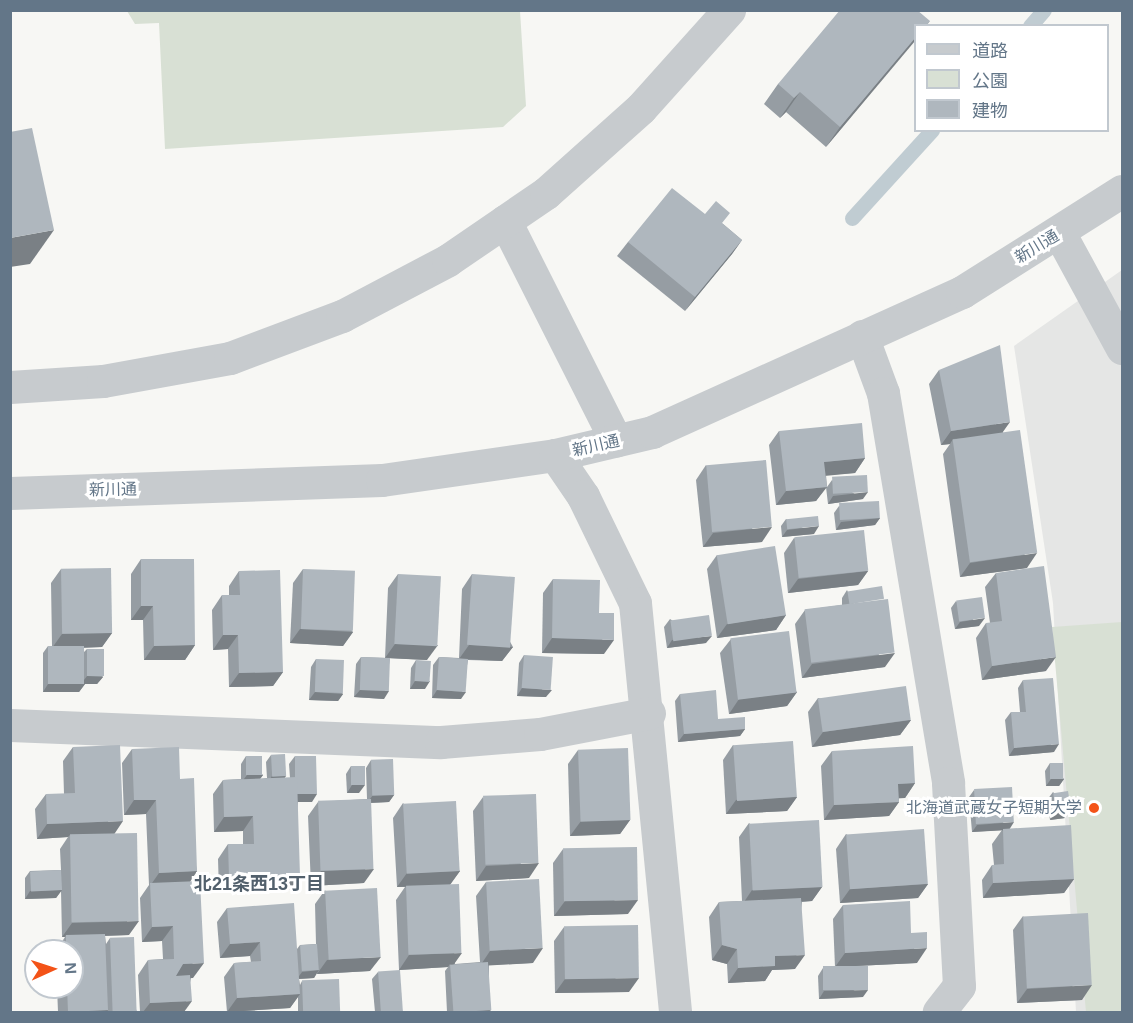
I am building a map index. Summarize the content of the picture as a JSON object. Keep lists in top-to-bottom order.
{
  "streets": {
    "street": ["新川通"]
  },
  "districts": ["北21条西13丁目"],
  "places": ["北海道武蔵女子短期大学"],
  "legend": ["道路", "公園", "建物"],
  "north": "right"
}
